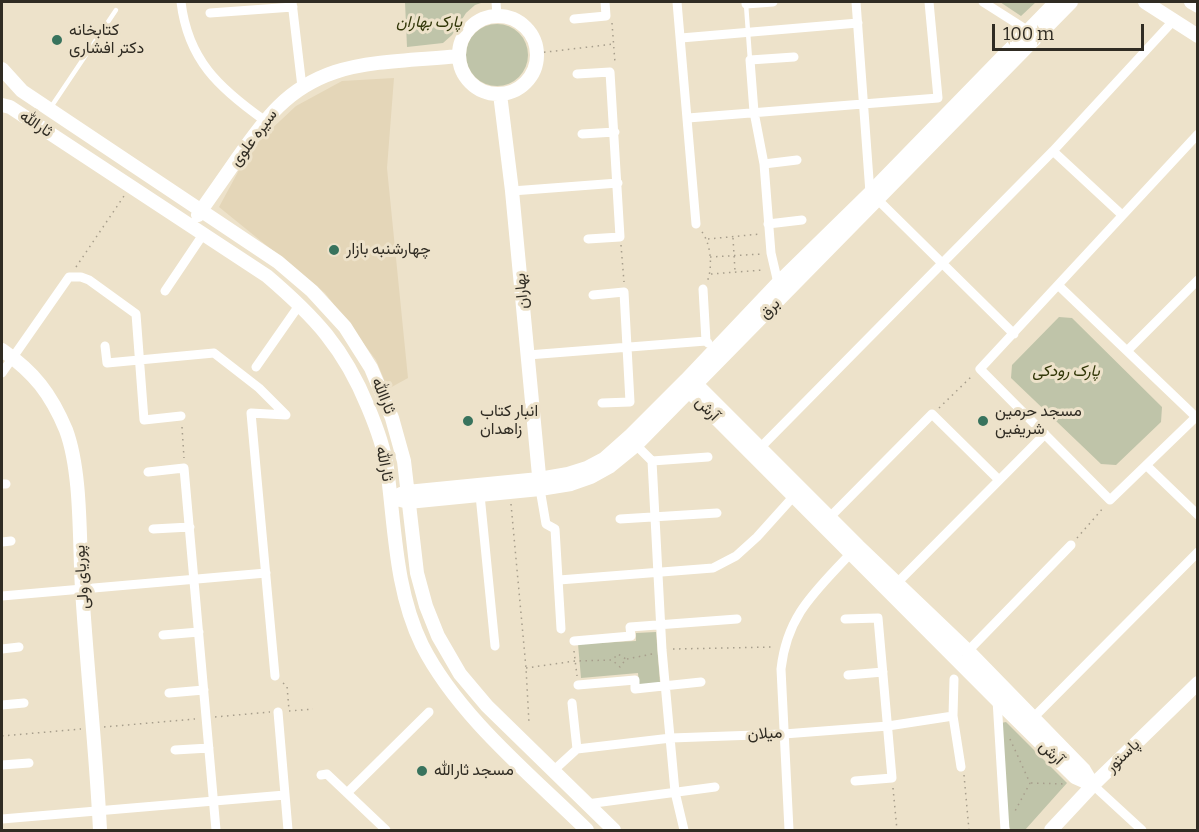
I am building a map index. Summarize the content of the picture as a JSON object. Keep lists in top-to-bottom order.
{
  "streets": {
    "street": [
      "ثارالله",
      "سیره علوی",
      "بهاران",
      "برق",
      "ثاراالله",
      "آرش",
      "پوریای ولی",
      "میلان",
      "پاستور"
    ]
  },
  "crossings": [
    ["ثارالله", "سیره علوی"],
    ["سیره علوی", "بهاران"],
    ["سیره علوی", "ثاراالله"],
    ["بهاران", "برق"],
    ["برق", "ثاراالله"],
    ["برق", "آرش"],
    ["آرش", "پاستور"]
  ],
  "parks": ["پارک بهاران", "پارک رودکی"],
  "places": [
    "کتابخانه دکتر افشاری",
    "چهارشنبه بازار",
    "انبار کتاب زاهدان",
    "مسجد حرمین شریفین",
    "مسجد ثارالله"
  ],
  "scale_bar": "100 m"
}
